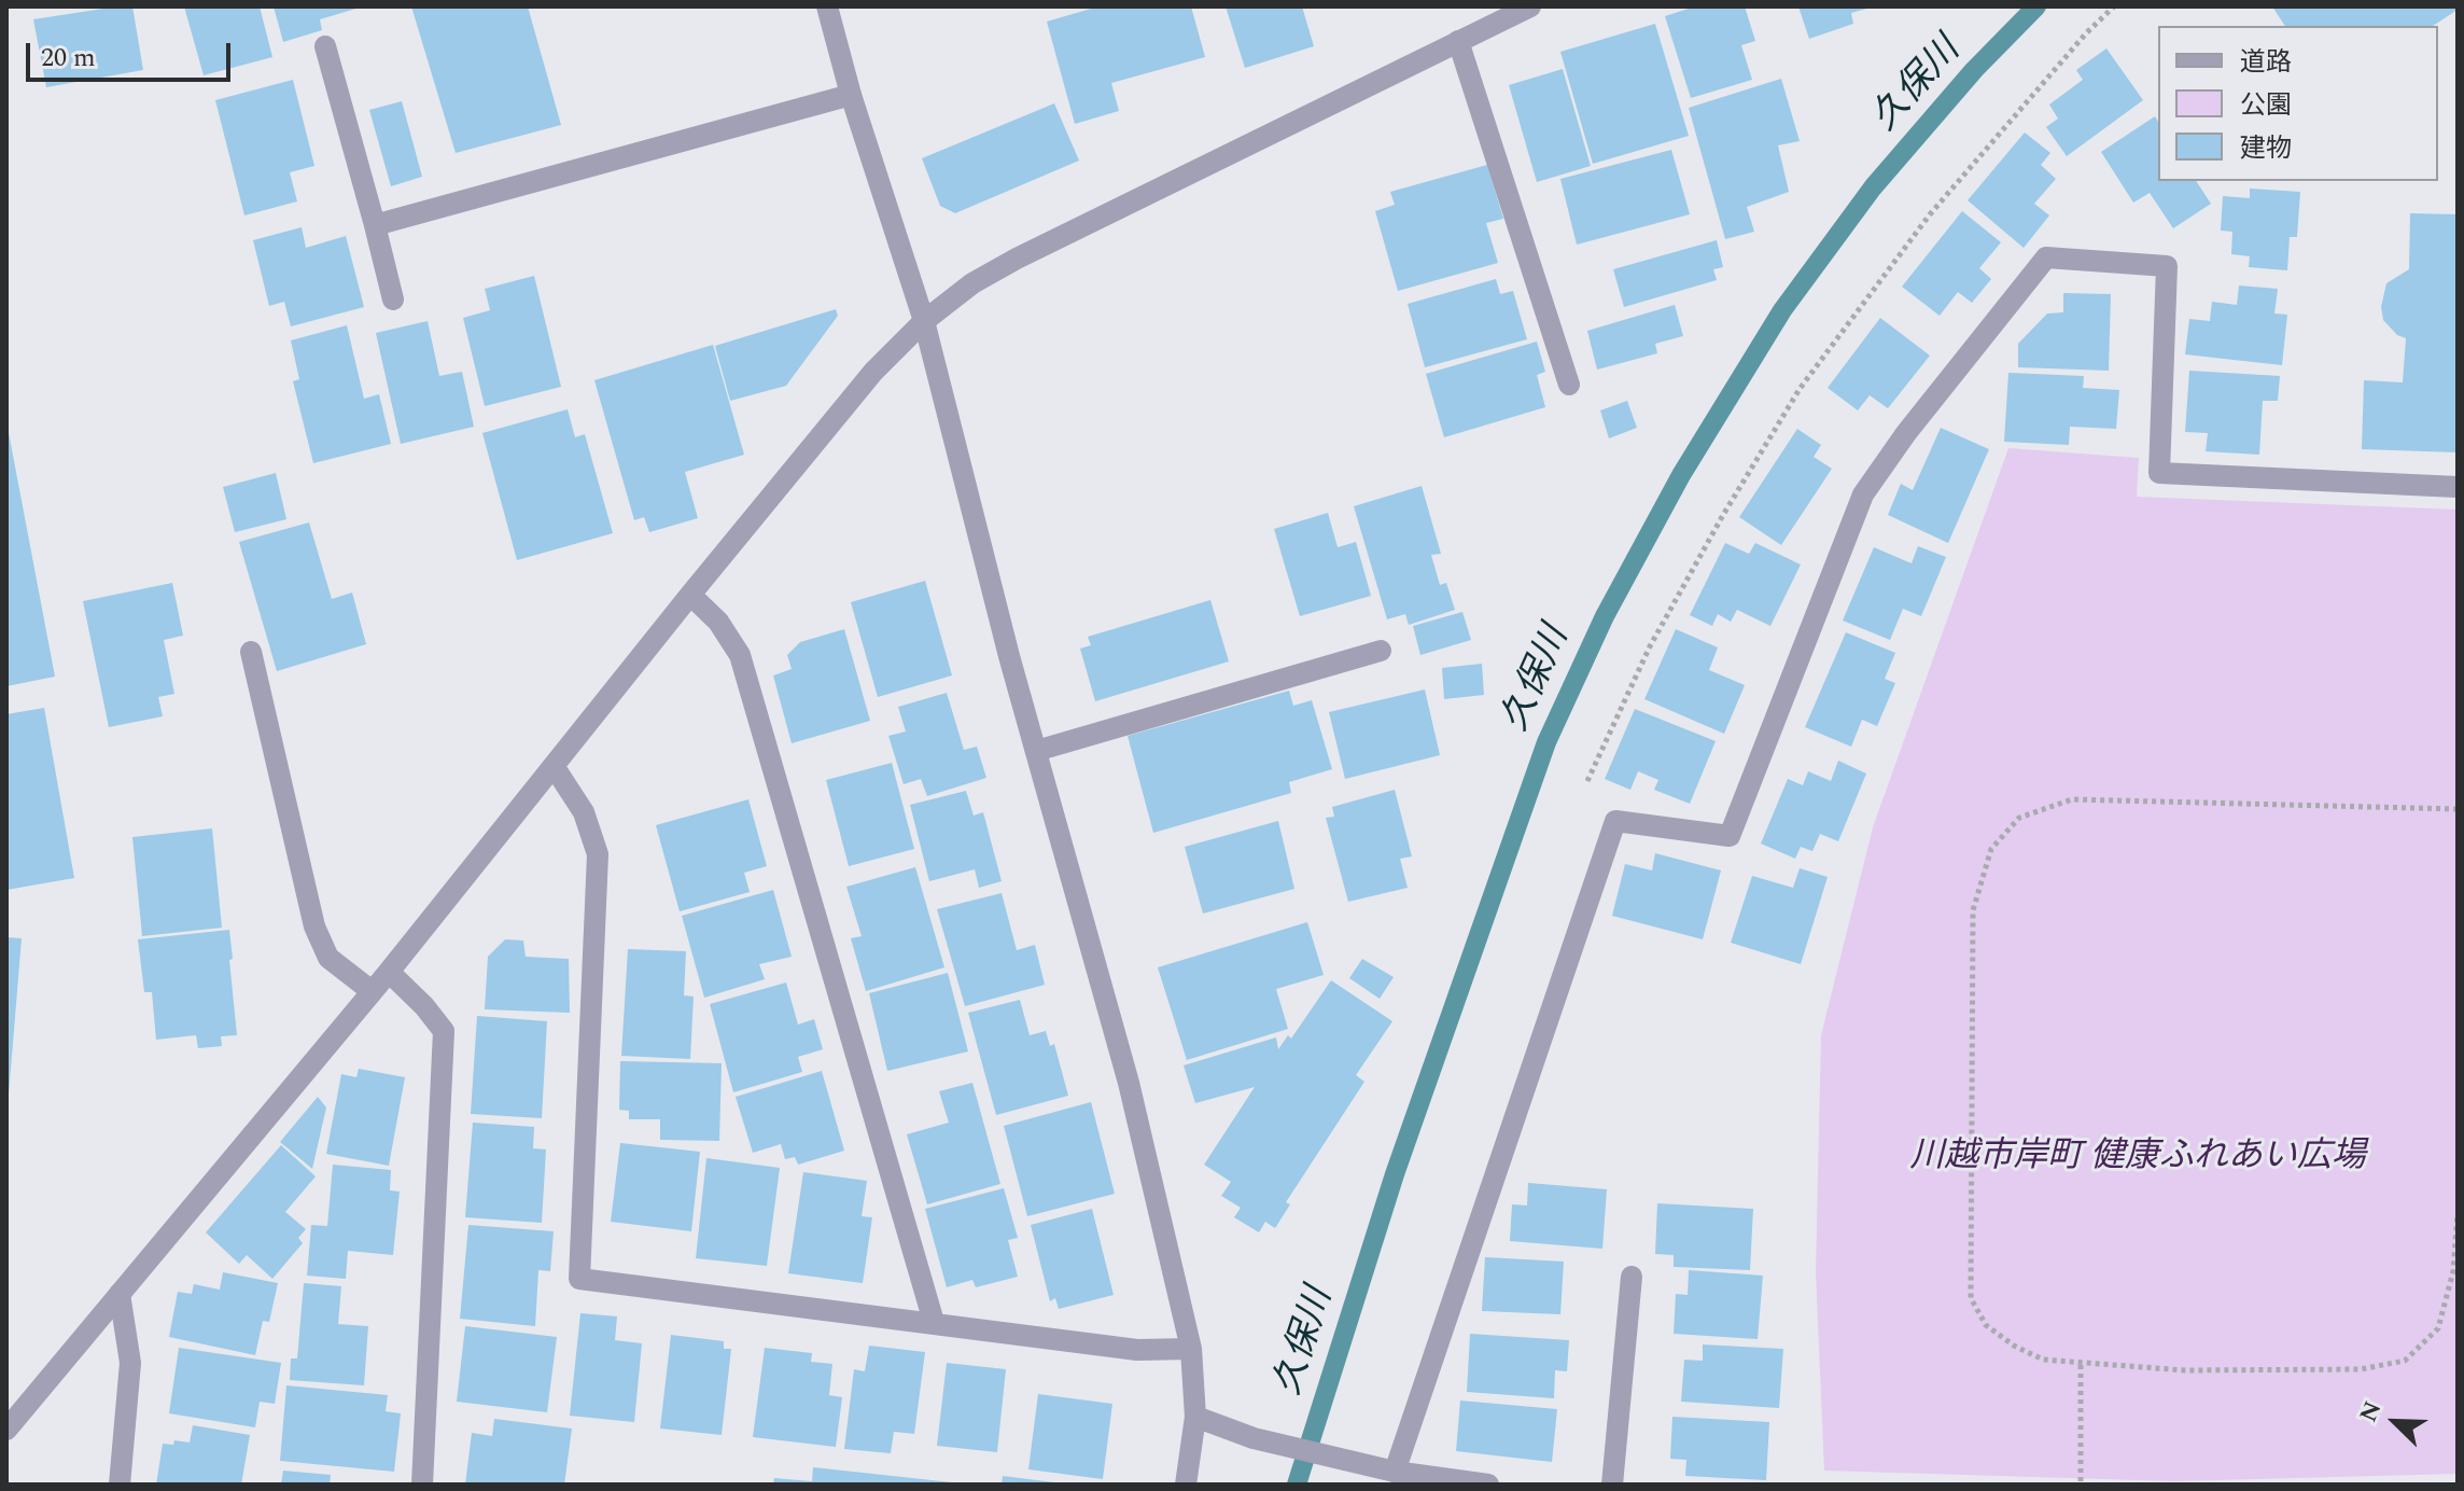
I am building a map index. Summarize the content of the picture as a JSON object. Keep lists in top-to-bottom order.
{
  "water": ["久保川"],
  "parks": ["川越市岸町 健康ふれあい広場"],
  "legend": ["道路", "公園", "建物"],
  "scale_bar": "20 m",
  "north": "top left"
}
